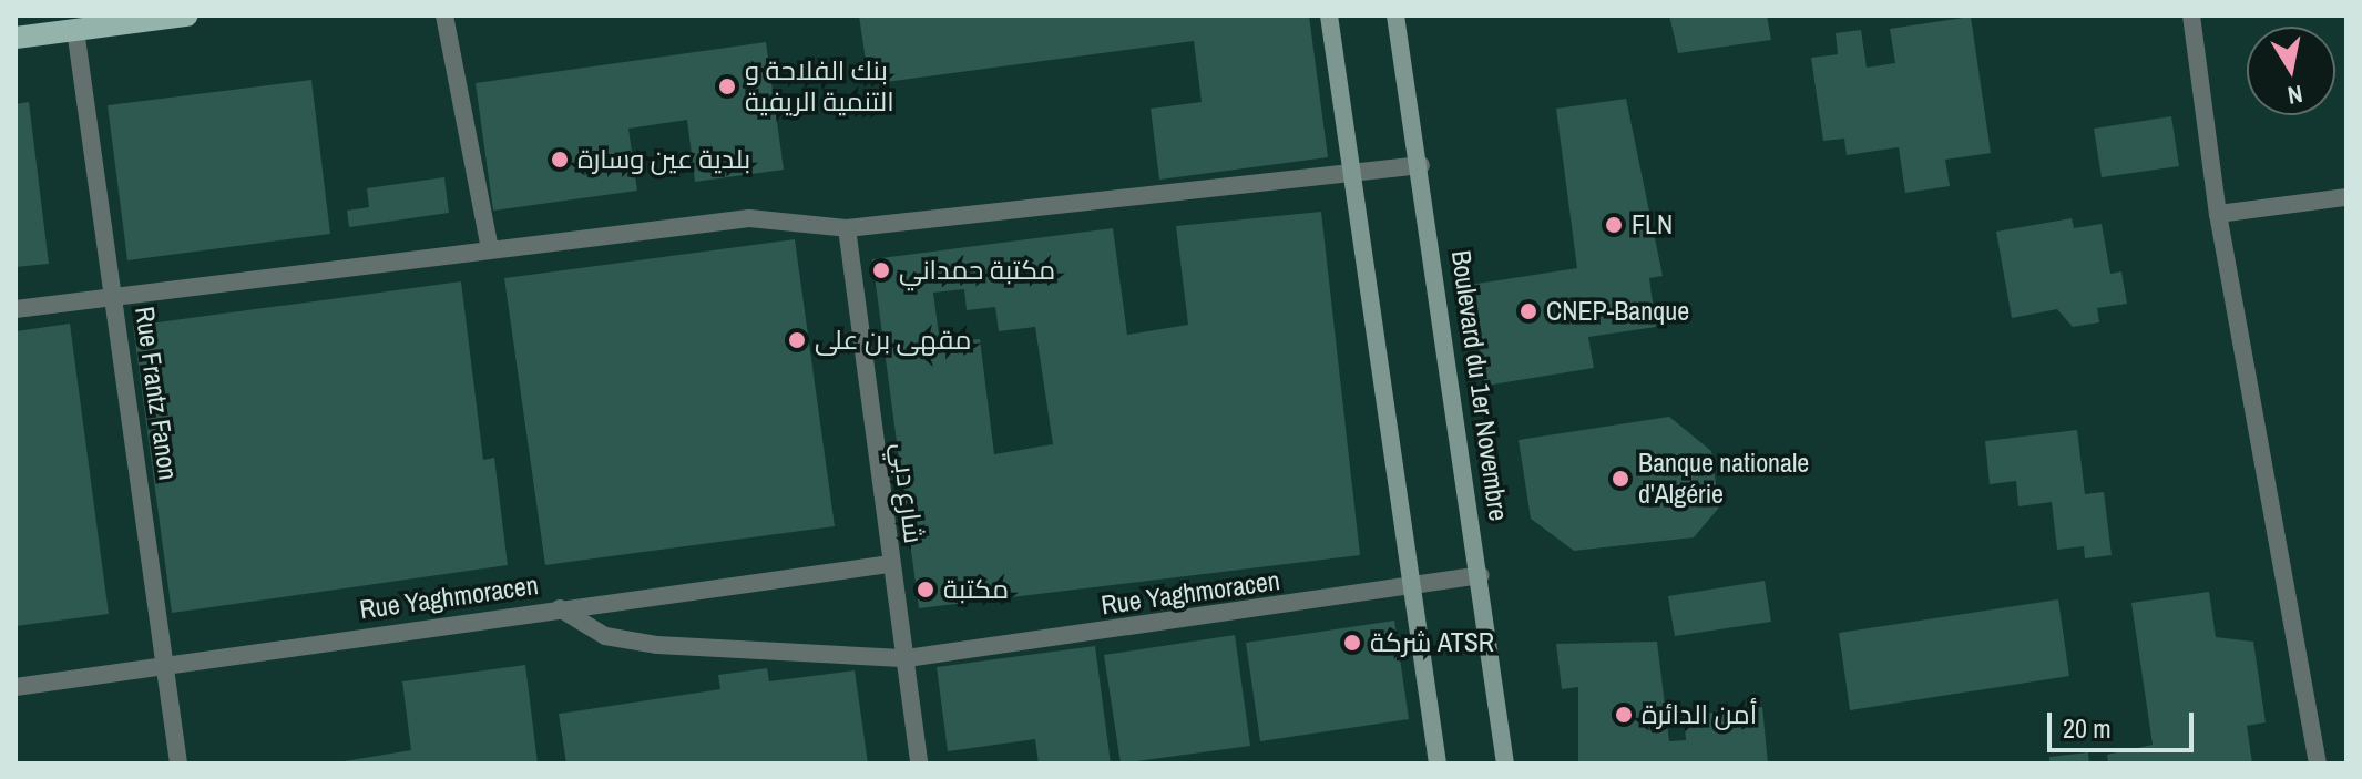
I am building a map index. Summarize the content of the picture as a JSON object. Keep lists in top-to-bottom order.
{
  "streets": {
    "main road": ["Boulevard du 1er Novembre"],
    "street": ["Rue Frantz Fanon", "شارع دبي", "Rue Yaghmoracen"]
  },
  "crossings": [
    ["Boulevard du 1er Novembre", "Rue Yaghmoracen"],
    ["Rue Frantz Fanon", "Rue Yaghmoracen"],
    ["شارع دبي", "Rue Yaghmoracen"]
  ],
  "places": [
    "بنك الفلاحة و التنمية الريفية",
    "بلدية عين وسارة",
    "FLN",
    "مكتبة حمداني",
    "CNEP-Banque",
    "مقهى بن على",
    "Banque nationale d'Algérie",
    "مكتبة",
    "شركة ATSR",
    "أمن الدائرة"
  ],
  "scale_bar": "20 m",
  "north": "bottom"
}
